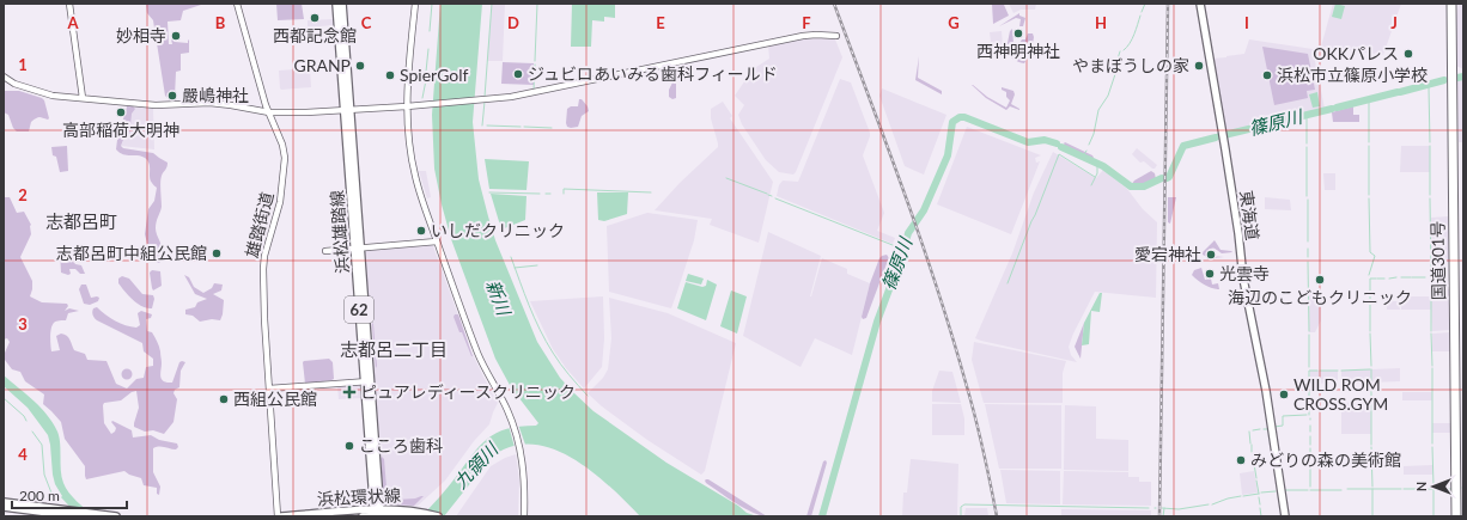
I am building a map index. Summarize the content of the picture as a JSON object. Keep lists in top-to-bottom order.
{
  "streets": {
    "highway": ["国道301号"],
    "main road": [
      "東海道",
      "浜松雄踏線",
      "62",
      "浜松環状線"
    ],
    "street": ["雄踏街道"]
  },
  "crossings": [
    ["雄踏街道", "浜松環状線"],
    ["浜松雄踏線", "浜松環状線"]
  ],
  "districts": ["志都呂町", "志都呂二丁目"],
  "water": ["篠原川", "新川", "九領川"],
  "places": {
    "other": [
      "西都記念館",
      "西神明神社",
      "妙相寺",
      "OKKパレス",
      "GRANP",
      "やまぼうしの家",
      "ジュビロあいみる歯科フィールド",
      "SpierGolf",
      "浜松市立篠原小学校",
      "嚴嶋神社",
      "高部稲荷大明神",
      "いしだクリニック",
      "志都呂町中組公民館",
      "愛宕神社",
      "光雲寺",
      "海辺のこどもクリニック",
      "WILD ROM CROSS.GYM",
      "西組公民館",
      "こころ歯科",
      "みどりの森の美術館"
    ],
    "health": ["ピュアレディースクリニック"]
  },
  "scale_bar": "200 m",
  "north": "left",
  "grid": {
    "columns": [
      "A",
      "B",
      "C",
      "D",
      "E",
      "F",
      "G",
      "H",
      "I",
      "J"
    ],
    "rows": [
      "1",
      "2",
      "3",
      "4"
    ]
  }
}
